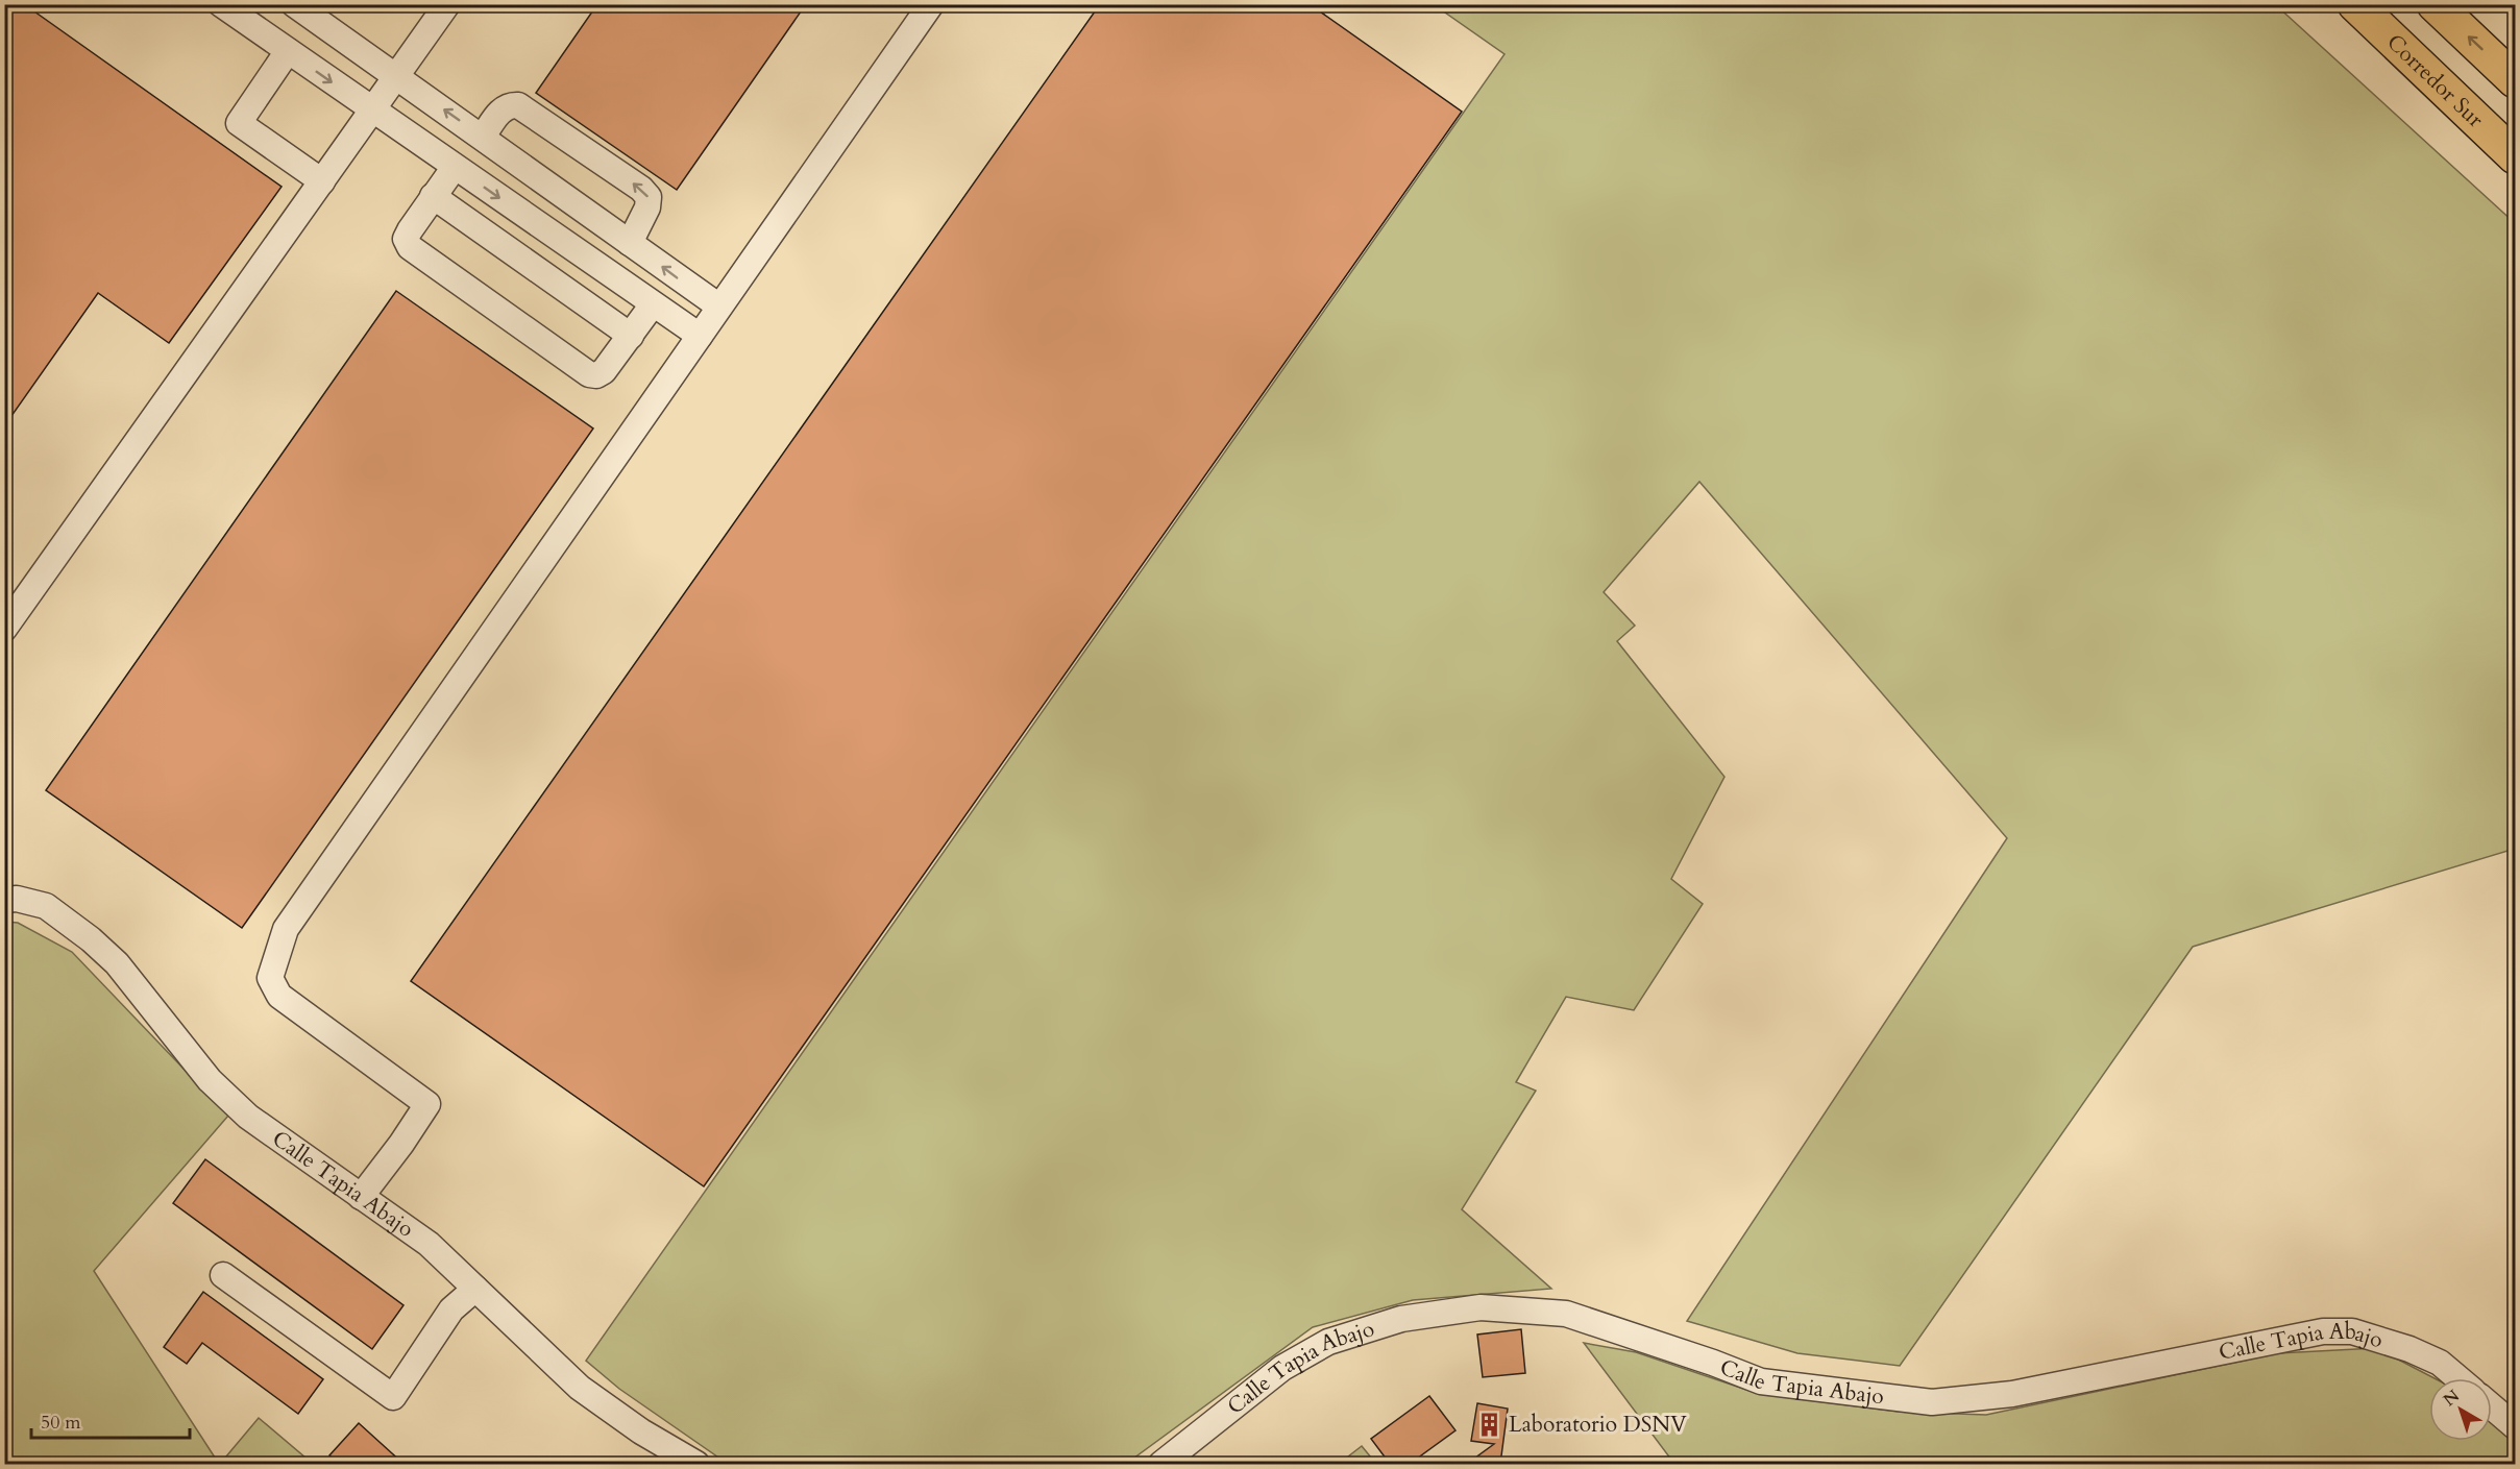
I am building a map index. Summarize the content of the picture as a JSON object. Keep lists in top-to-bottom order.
{
  "streets": {
    "highway": ["Corredor Sur"],
    "street": ["Calle Tapia Abajo"]
  },
  "places": {
    "building": ["Laboratorio DSNV"]
  },
  "scale_bar": "50 m",
  "north": "top left"
}
